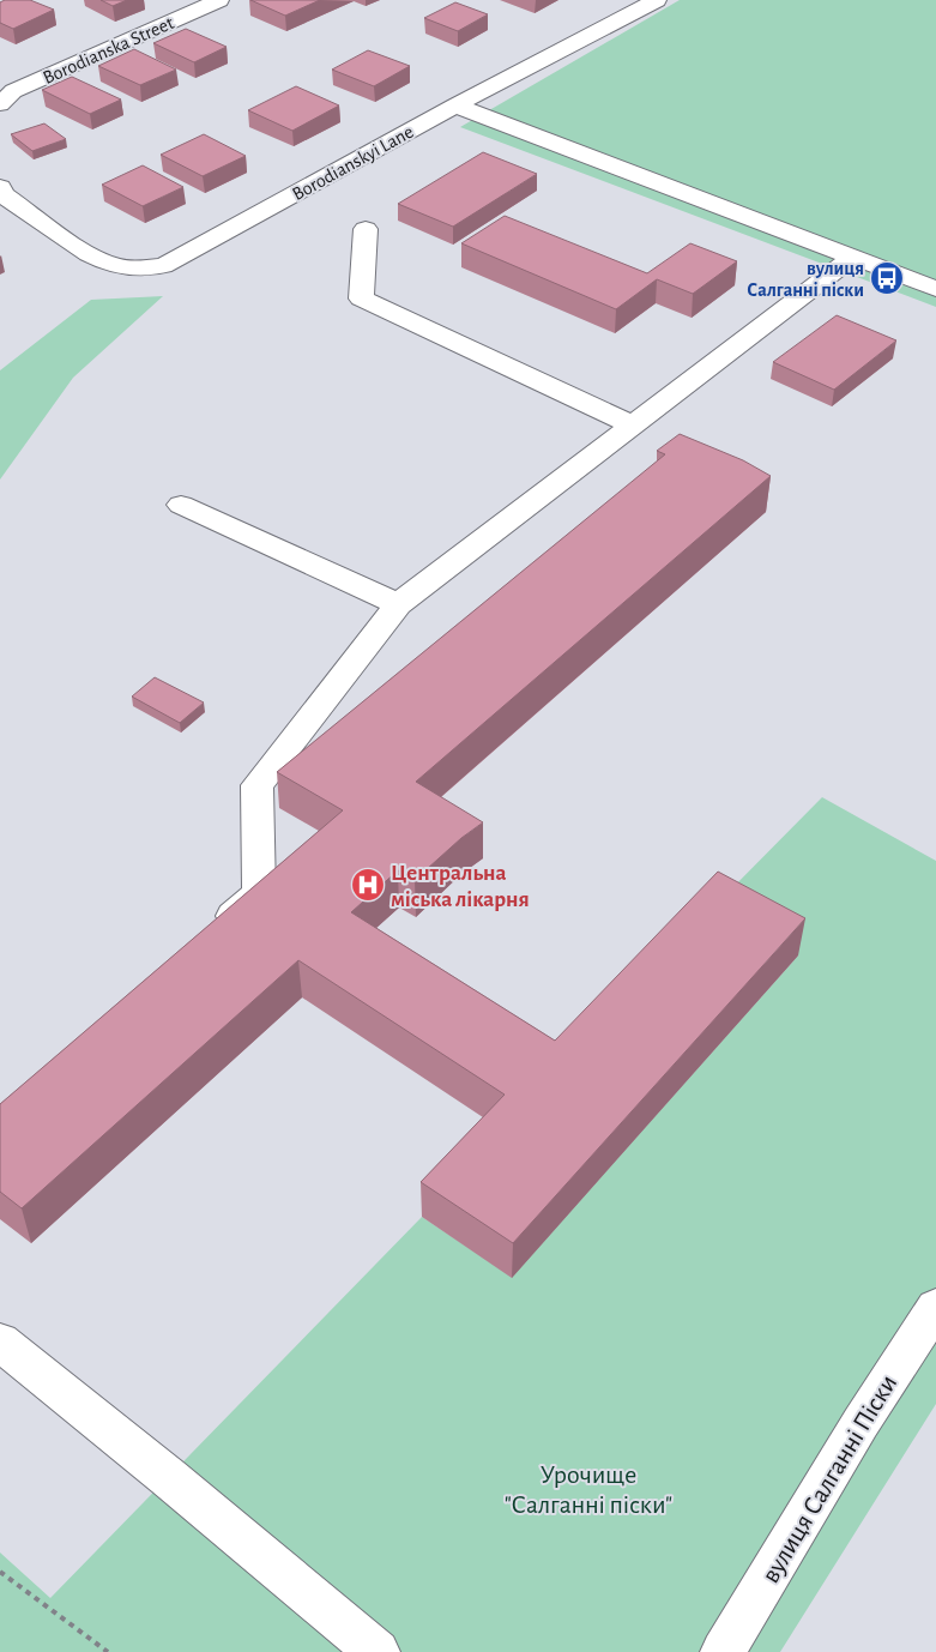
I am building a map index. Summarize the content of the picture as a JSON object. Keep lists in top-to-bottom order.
{
  "streets": {
    "street": ["Borodianska Street", "Borodianskyi Lane", "вулиця Салганні Піски"]
  },
  "parks": ["Урочище \"Салганні піски\""],
  "places": {
    "bus stop": ["вулиця Салганні піски"],
    "hospital": ["Центральна міська лікарня"]
  }
}
